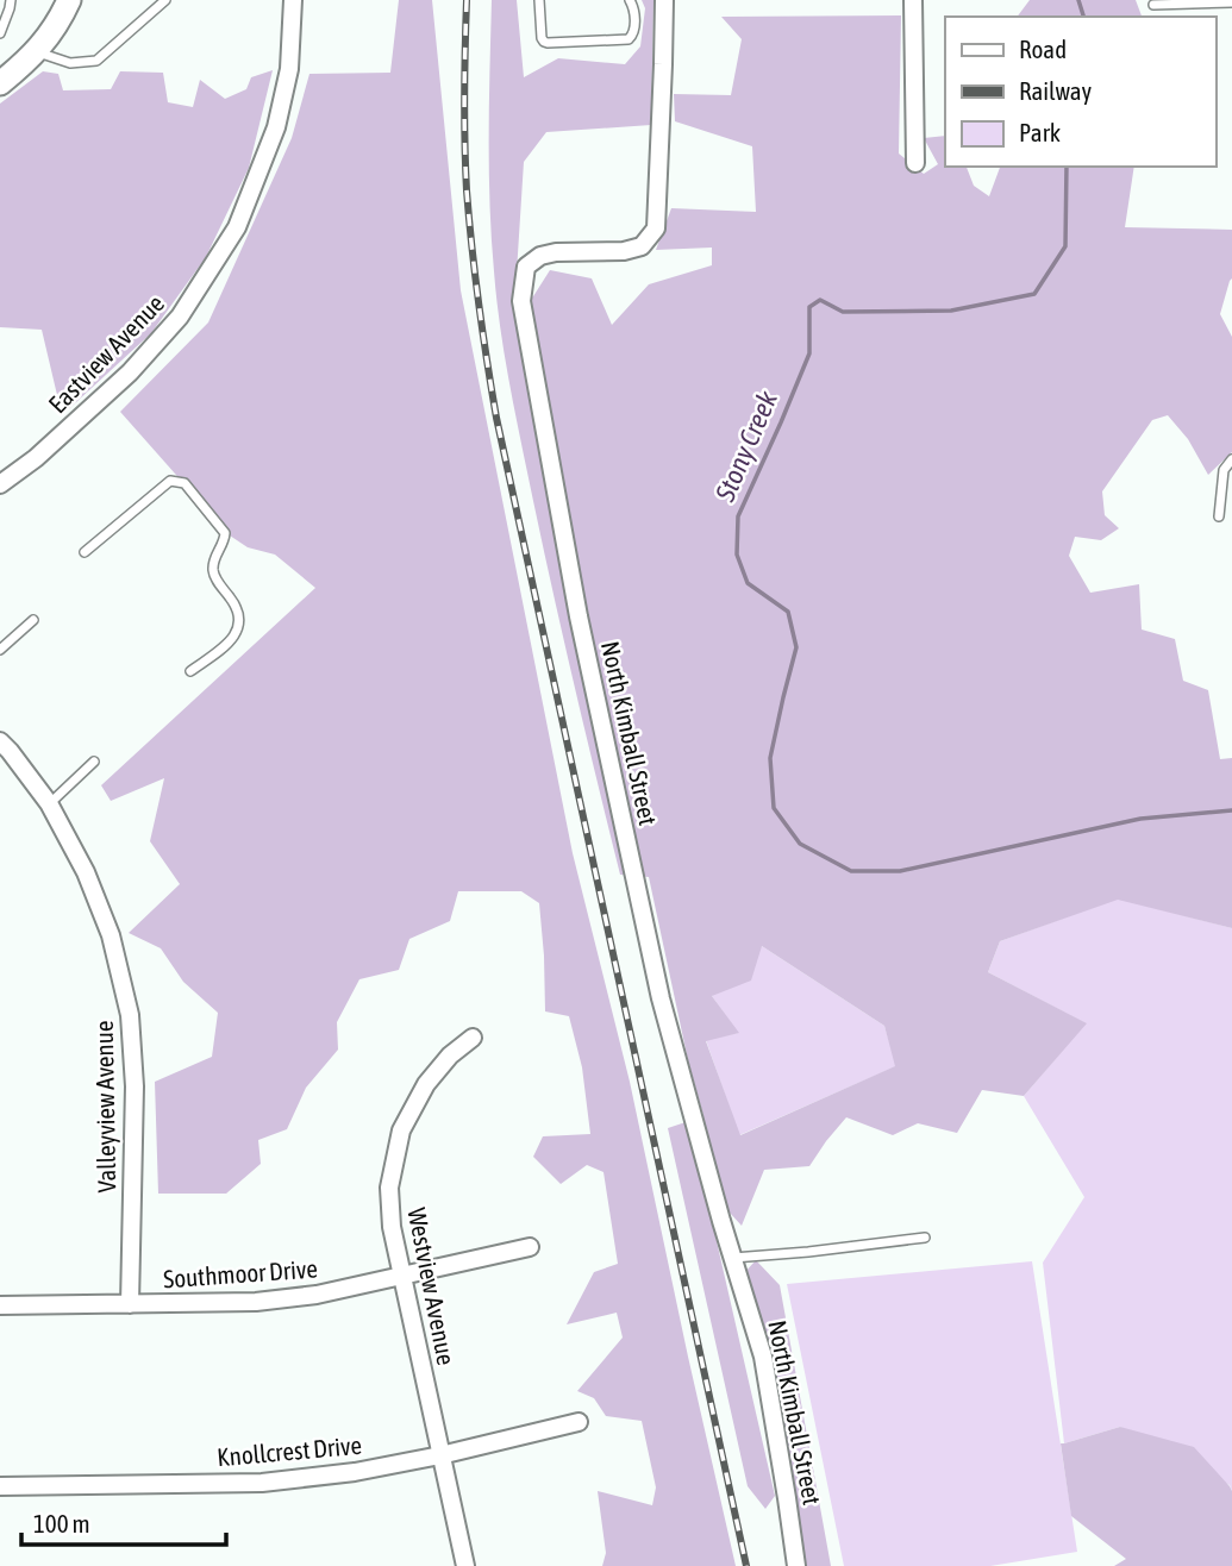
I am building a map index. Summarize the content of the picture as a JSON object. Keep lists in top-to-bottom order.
{
  "streets": {
    "street": [
      "Eastview Avenue",
      "North Kimball Street",
      "Valleyview Avenue",
      "Southmoor Drive",
      "Westview Avenue",
      "Knollcrest Drive"
    ]
  },
  "crossings": [
    ["Valleyview Avenue", "Southmoor Drive"],
    ["Southmoor Drive", "Westview Avenue"],
    ["Westview Avenue", "Knollcrest Drive"]
  ],
  "water": ["Stony Creek"],
  "legend": ["Road", "Railway", "Park"],
  "scale_bar": "100 m"
}
